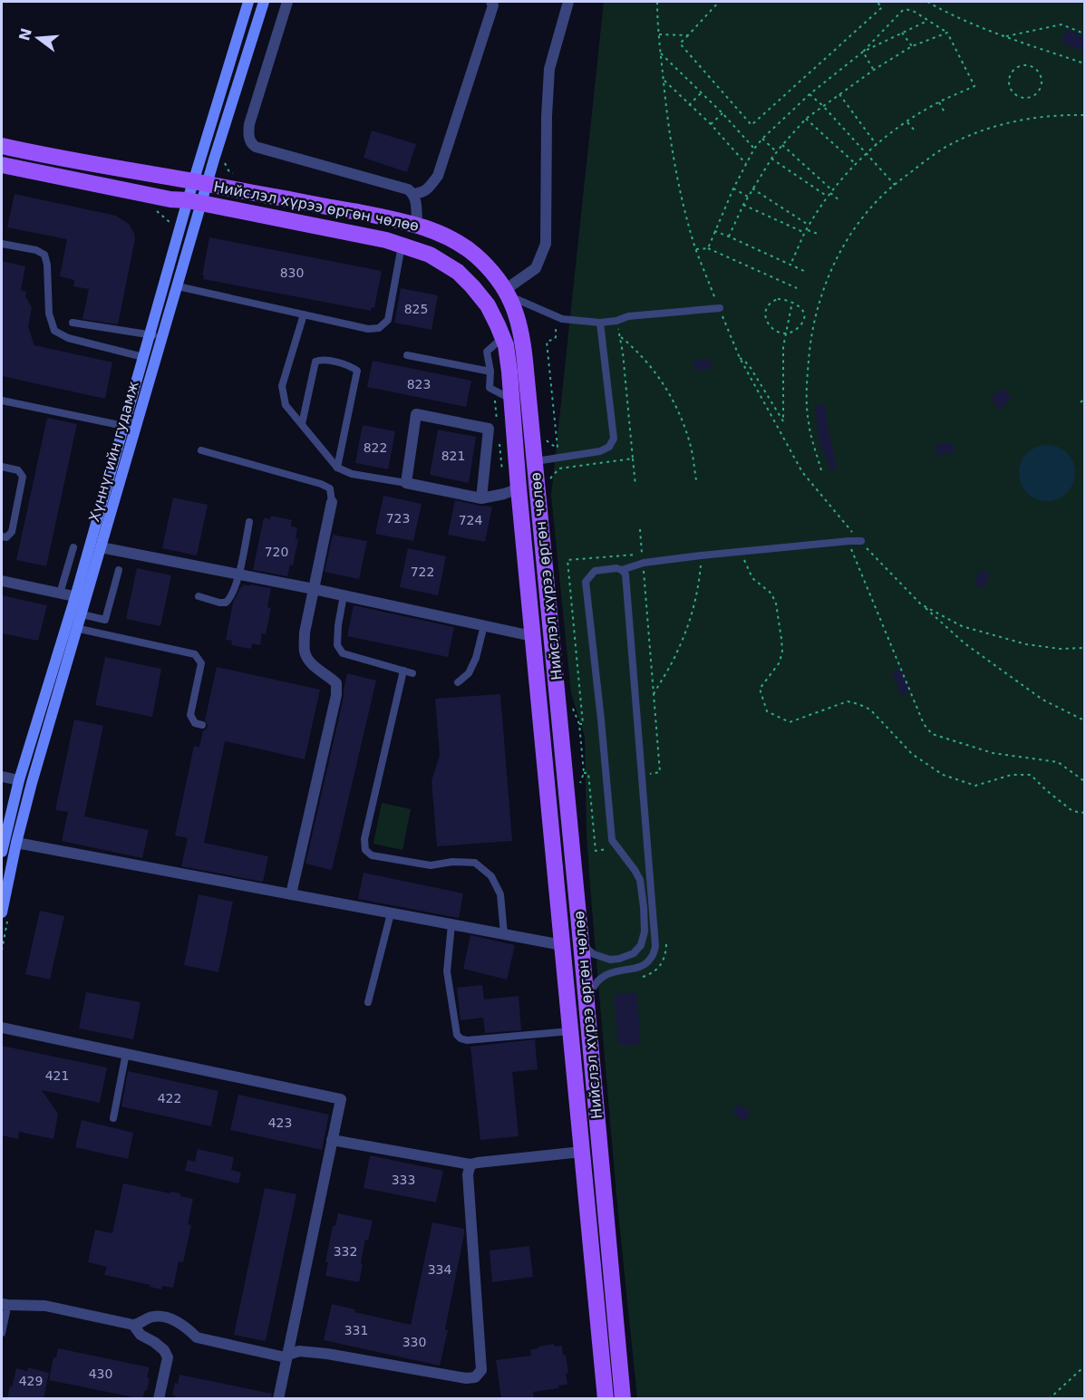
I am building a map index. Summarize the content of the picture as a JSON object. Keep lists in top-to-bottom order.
{
  "streets": {
    "main road": ["Нийслэл хүрээ өргөн чөлөө", "Хүннүгийн гудамж"]
  },
  "crossings": [
    ["Нийслэл хүрээ өргөн чөлөө", "Хүннүгийн гудамж"]
  ],
  "house_numbers": [
    "830",
    "825",
    "823",
    "822",
    "821",
    "723",
    "724",
    "720",
    "722",
    "421",
    "422",
    "423",
    "333",
    "332",
    "334",
    "331",
    "330",
    "430",
    "429"
  ],
  "north": "left"
}
